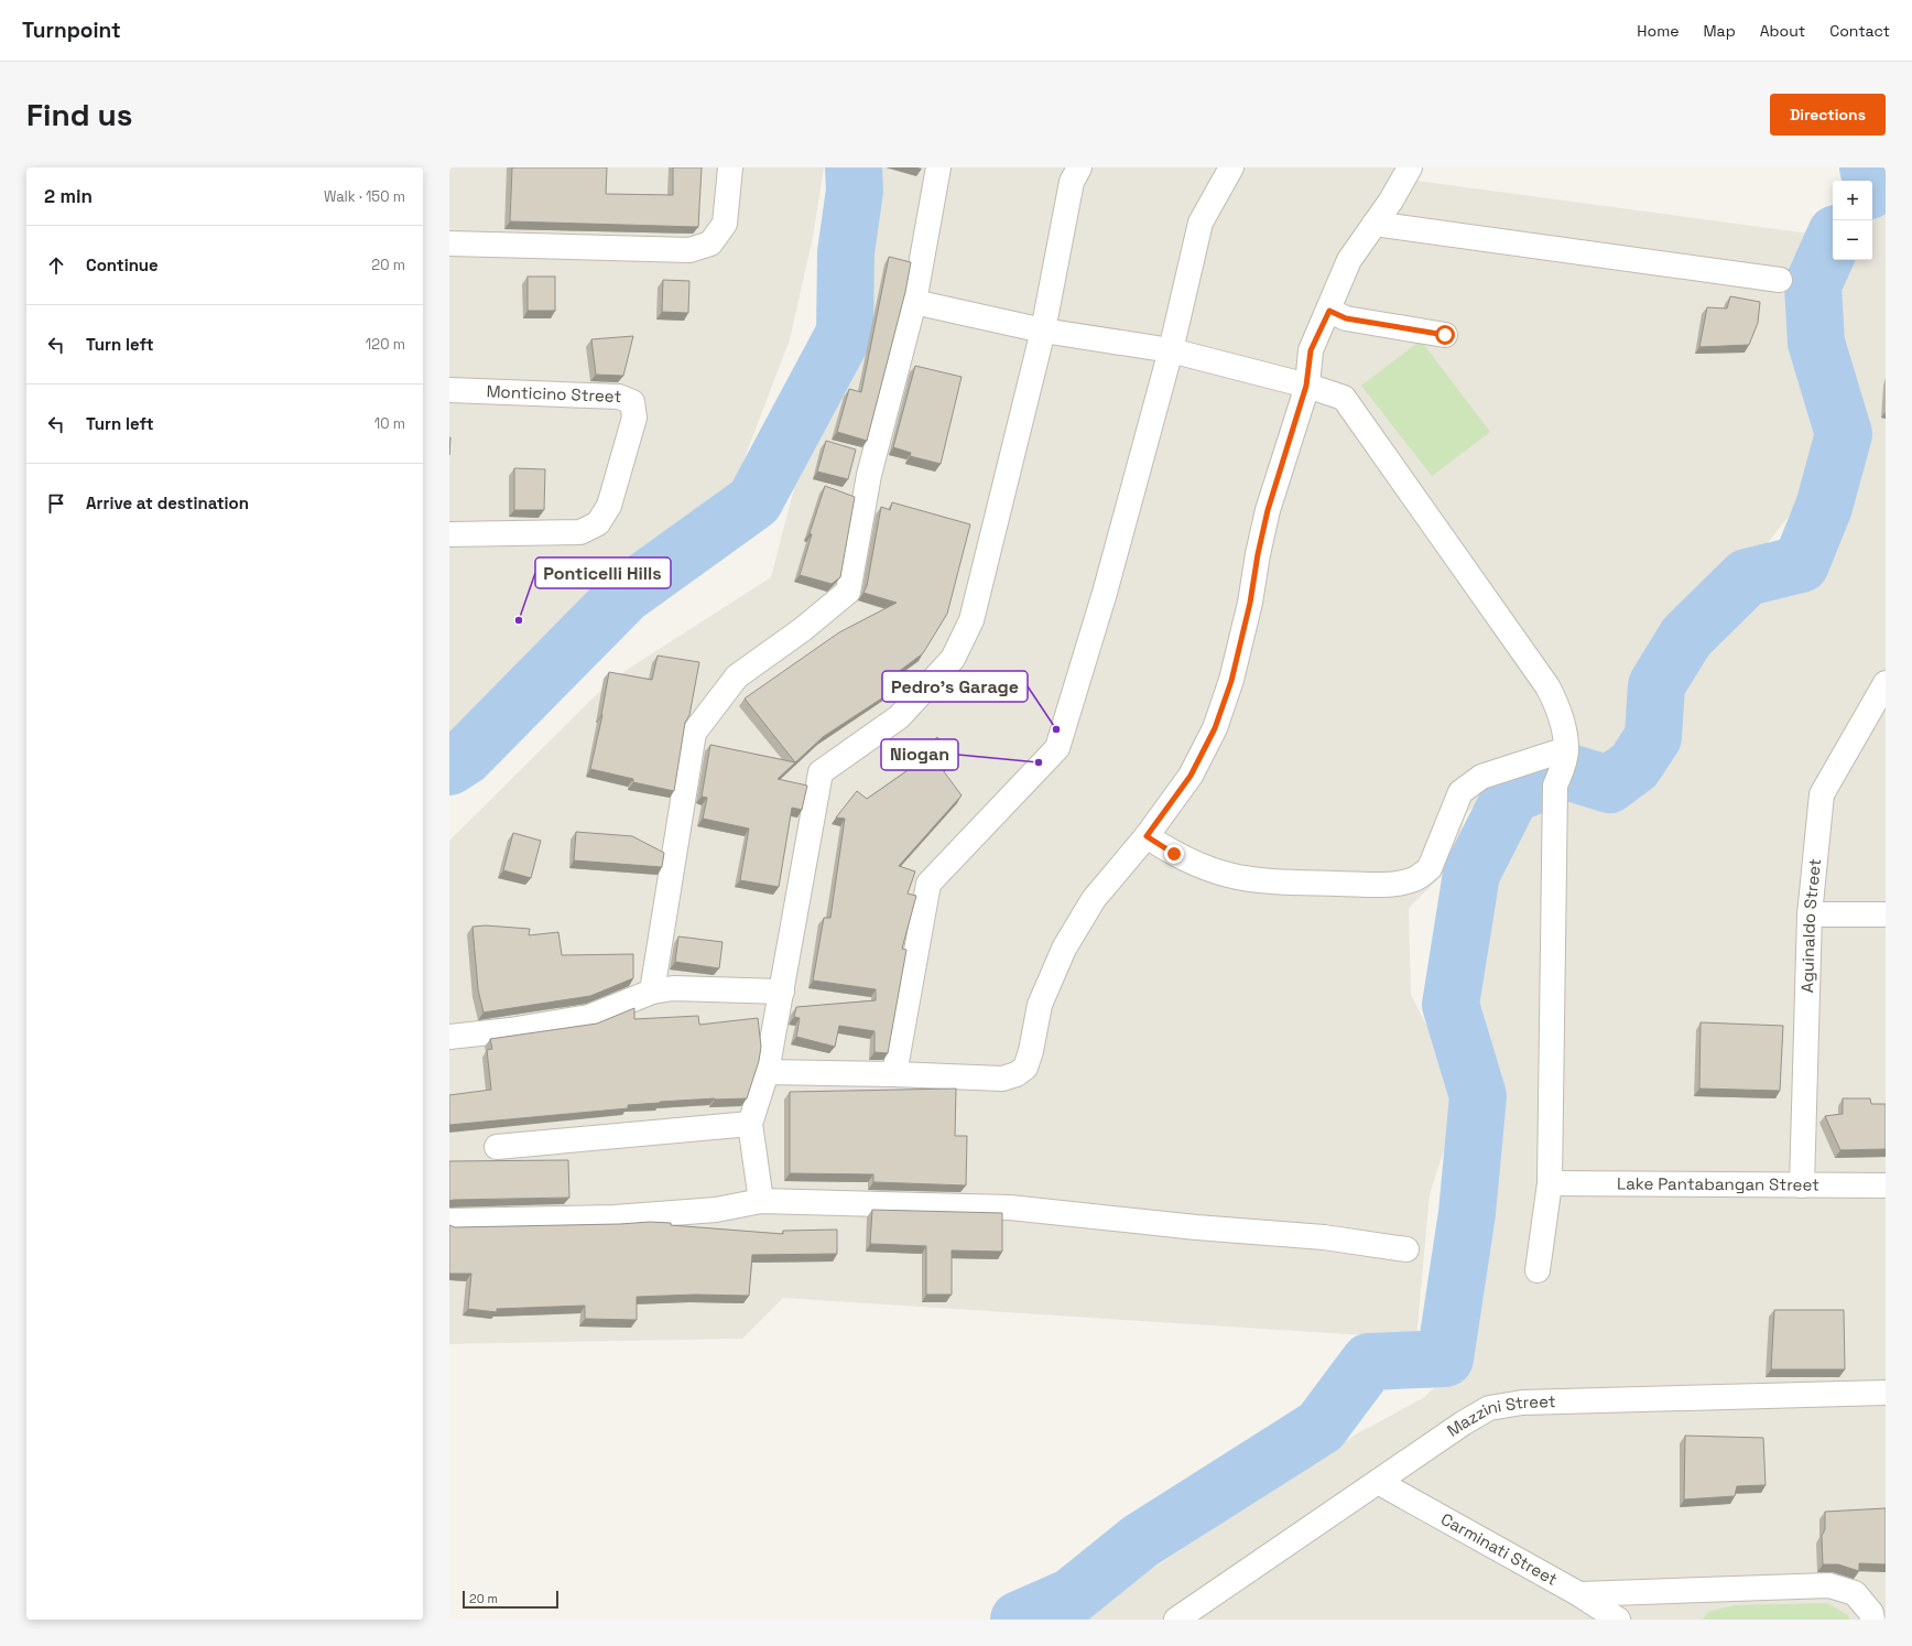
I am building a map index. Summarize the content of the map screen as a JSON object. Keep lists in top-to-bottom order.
{
  "streets": {
    "street": [
      "Monticino Street",
      "Aguinaldo Street",
      "Lake Pantabangan Street",
      "Mazzini Street",
      "Carminati Street"
    ]
  },
  "crossings": [
    ["Aguinaldo Street", "Lake Pantabangan Street"],
    ["Mazzini Street", "Carminati Street"]
  ],
  "places": ["Ponticelli Hills", "Pedro's Garage", "Niogan"],
  "scale_bar": "20 m",
  "page": {
    "header": "Turnpoint",
    "nav": [
      "Home",
      "Map",
      "About",
      "Contact"
    ],
    "buttons": "Directions",
    "title": "Find us",
    "heading": ["2 min", "Walk · 150 m"],
    "map_buttons": ["+", "−"],
    "list": [
      ["Continue", "20 m"],
      ["Turn left", "120 m"],
      ["Turn left", "10 m"],
      "Arrive at destination"
    ],
    "scale": "20 m"
  }
}
